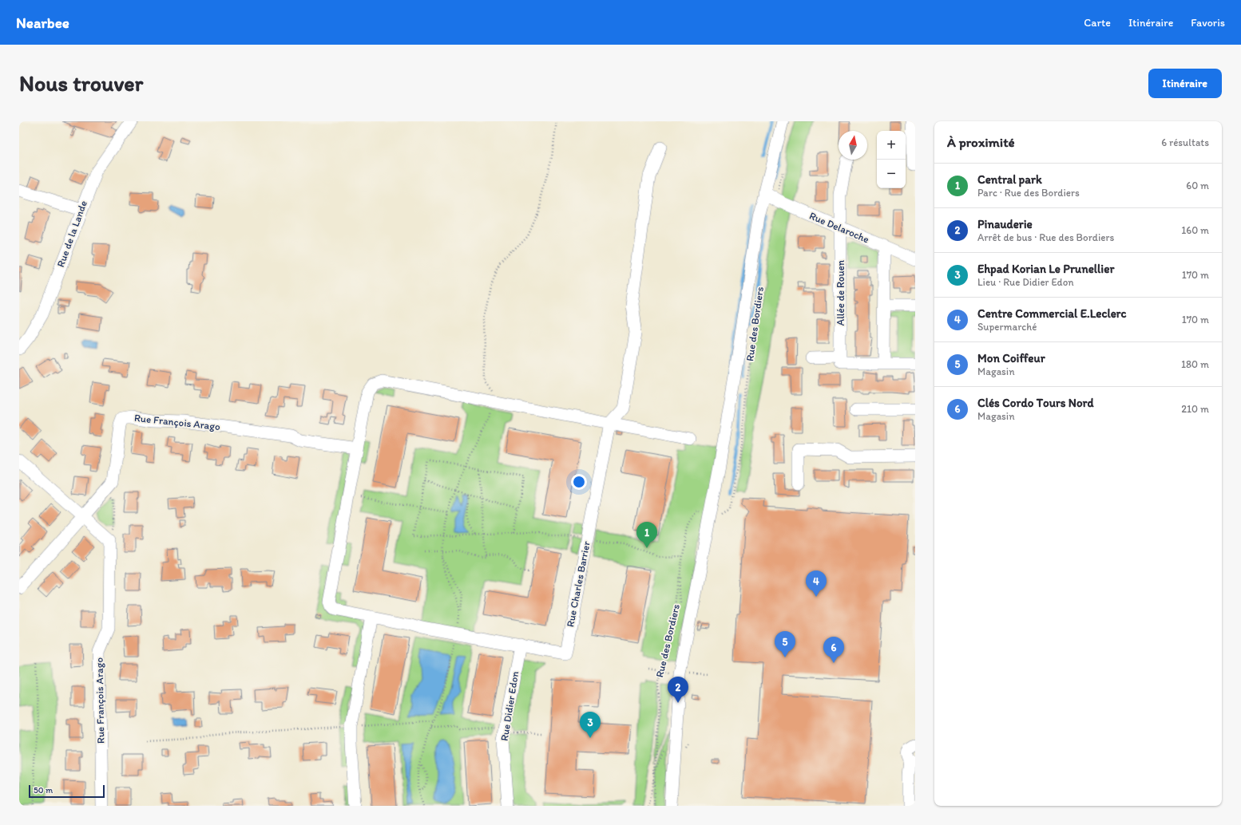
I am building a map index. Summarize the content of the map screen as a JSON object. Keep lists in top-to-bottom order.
{
  "streets": {
    "street": [
      "Rue Delaroche",
      "Rue de la Lande",
      "Allée de Rouen",
      "Rue des Bordiers",
      "Rue François Arago",
      "Rue Charles Barrier",
      "Rue Didier Edon"
    ]
  },
  "crossings": [
    ["Rue Delaroche", "Allée de Rouen"],
    ["Rue Delaroche", "Rue des Bordiers"],
    ["Rue François Arago", "Rue Charles Barrier"],
    ["Rue Charles Barrier", "Rue Didier Edon"]
  ],
  "scale_bar": "50 m",
  "north": "top",
  "page": {
    "header": "Nearbee",
    "nav": ["Carte", "Itinéraire", "Favoris"],
    "buttons": "Itinéraire",
    "title": "Nous trouver",
    "heading": ["À proximité", "6 résultats"],
    "map_buttons": ["+", "−"],
    "list": [
      {
        "mark": "1",
        "name": "Central park",
        "note": "Parc · Rue des Bordiers",
        "value": "60 m"
      },
      {
        "mark": "2",
        "name": "Pinauderie",
        "note": "Arrêt de bus · Rue des Bordiers",
        "value": "160 m"
      },
      {
        "mark": "3",
        "name": "Ehpad Korian Le Prunellier",
        "note": "Lieu · Rue Didier Edon",
        "value": "170 m"
      },
      {
        "mark": "4",
        "name": "Centre Commercial E.Leclerc",
        "note": "Supermarché",
        "value": "170 m"
      },
      {
        "mark": "5",
        "name": "Mon Coiffeur",
        "note": "Magasin",
        "value": "180 m"
      },
      {
        "mark": "6",
        "name": "Clés Cordo Tours Nord",
        "note": "Magasin",
        "value": "210 m"
      }
    ],
    "pins": [
      "1",
      "4",
      "5",
      "6",
      "2",
      "3"
    ],
    "scale": "50 m"
  }
}
